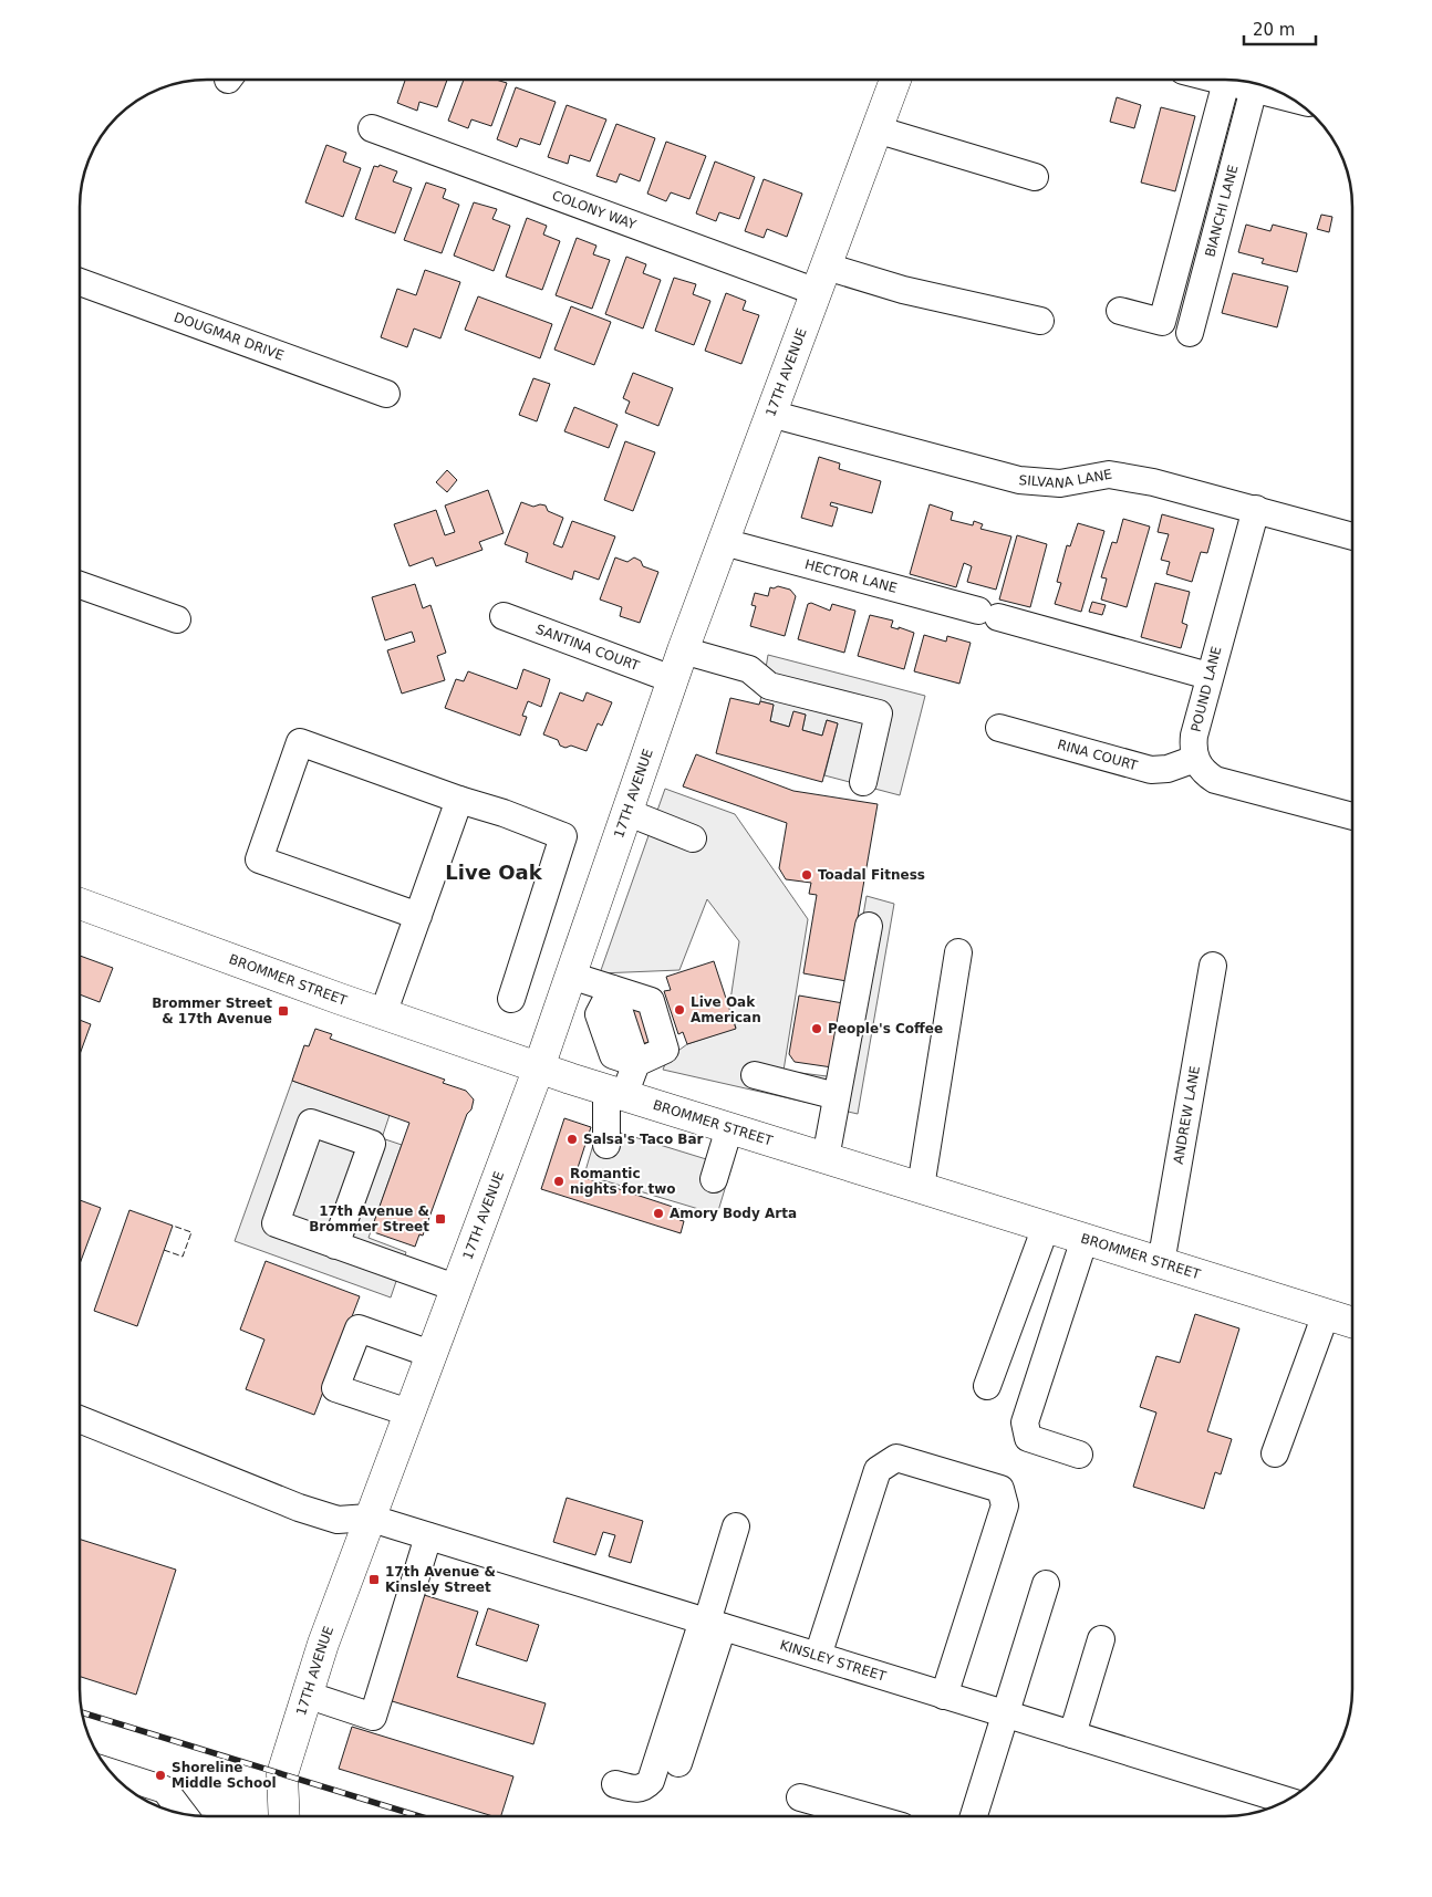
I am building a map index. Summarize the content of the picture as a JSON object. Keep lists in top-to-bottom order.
{
  "streets": {
    "main road": ["17TH AVENUE", "BROMMER STREET"],
    "street": [
      "COLONY WAY",
      "BIANCHI LANE",
      "DOUGMAR DRIVE",
      "SILVANA LANE",
      "HECTOR LANE",
      "SANTINA COURT",
      "POUND LANE",
      "RINA COURT",
      "ANDREW LANE",
      "KINSLEY STREET"
    ]
  },
  "crossings": [
    ["COLONY WAY", "17TH AVENUE"],
    ["17TH AVENUE", "SILVANA LANE"],
    ["17TH AVENUE", "HECTOR LANE"],
    ["17TH AVENUE", "SANTINA COURT"],
    ["17TH AVENUE", "BROMMER STREET"],
    ["17TH AVENUE", "KINSLEY STREET"],
    ["SILVANA LANE", "POUND LANE"],
    ["HECTOR LANE", "POUND LANE"],
    ["POUND LANE", "RINA COURT"],
    ["BROMMER STREET", "ANDREW LANE"]
  ],
  "districts": ["Live Oak"],
  "places": {
    "other": [
      "Toadal Fitness",
      "Live Oak American",
      "People's Coffee",
      "Salsa's Taco Bar",
      "Romantic nights for two",
      "Amory Body Arta",
      "Shoreline Middle School"
    ],
    "transit": ["Brommer Street & 17th Avenue", "17th Avenue & Brommer Street", "17th Avenue & Kinsley Street"]
  },
  "scale_bar": "20 m"
}
